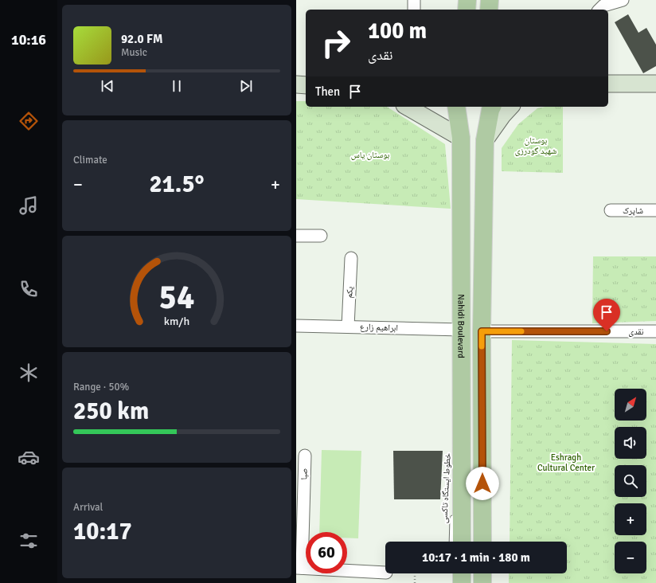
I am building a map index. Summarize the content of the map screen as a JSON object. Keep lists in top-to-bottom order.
{
  "streets": {
    "main road": ["Nahidi Boulevard"],
    "street": [
      "شاپرک",
      "یکم",
      "ابراهیم زارع",
      "نقدی",
      "صبا"
    ],
    "lane": ["خطوط ایستگاه تاکسی"]
  },
  "crossings": [
    ["یکم", "ابراهیم زارع"],
    ["Nahidi Boulevard", "ابراهیم زارع"],
    ["Nahidi Boulevard", "خطوط ایستگاه تاکسی"]
  ],
  "parks": ["بوستان شهید گودرزی", "بوستان یاس", "Eshragh Cultural Center"],
  "north": "top right",
  "page": {
    "tabs": "10:16",
    "turn": ["100 m", "نقدی"],
    "song": ["92.0 FM", "Music"],
    "then": "Then",
    "tile": [
      "Climate",
      ["Range · 50%", "250 km"],
      ["Arrival", "10:17"]
    ],
    "heat": ["−", "21.5°", "+"],
    "map_buttons": ["+", "−"],
    "limit": "60",
    "trip": "10:17 · 1 min · 180 m",
    "gauge": ["54", "km/h"]
  }
}
